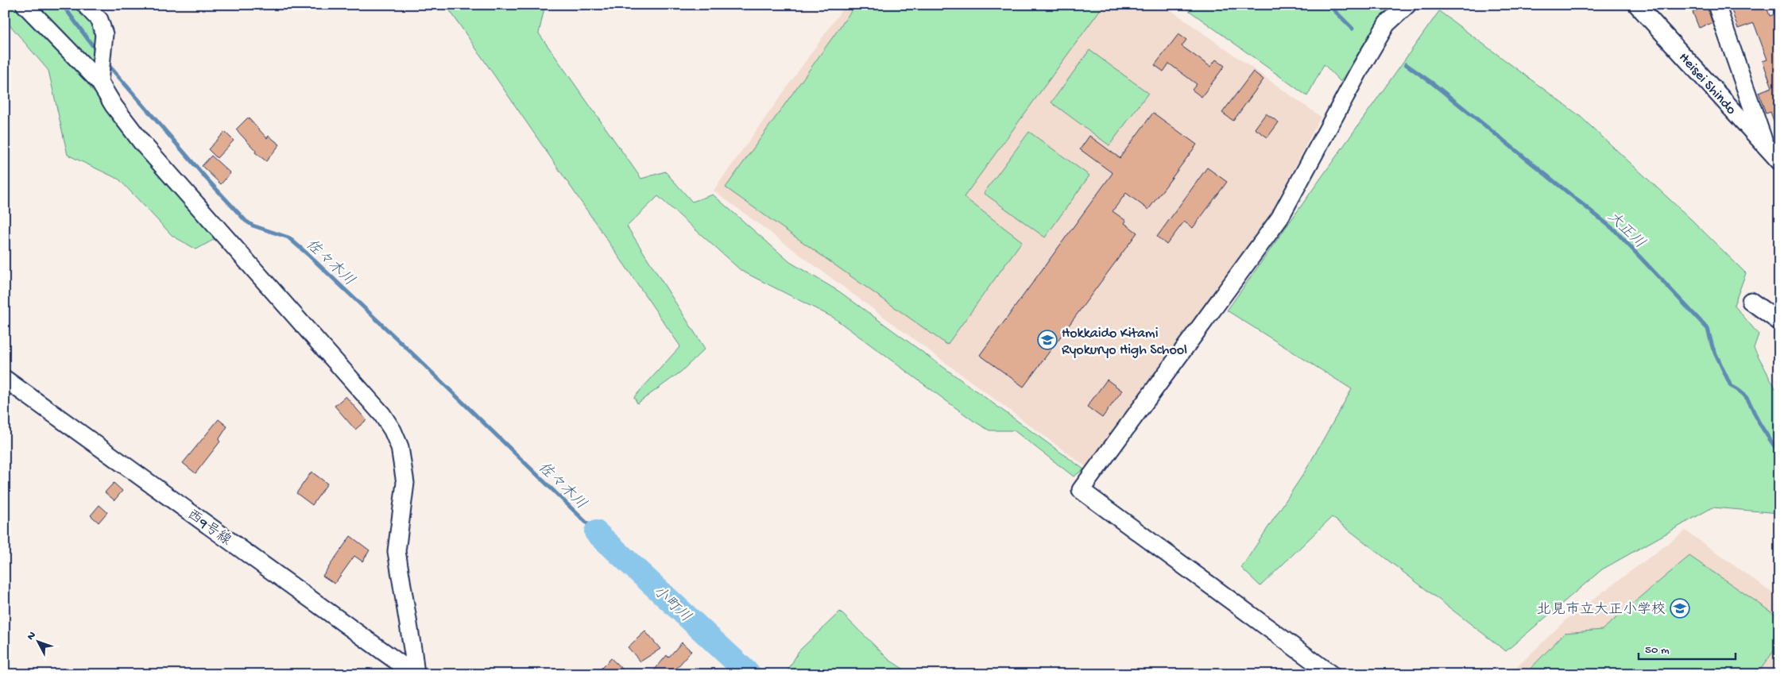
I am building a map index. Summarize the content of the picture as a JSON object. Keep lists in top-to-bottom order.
{
  "streets": {
    "street": ["Heisei Shindo", "西9号線"]
  },
  "water": ["大正川", "佐々木川", "小町川"],
  "places": {
    "school or university": ["Hokkaido Kitami Ryokuryo High School", "北見市立大正小学校"]
  },
  "scale_bar": "50 m",
  "north": "top left"
}
